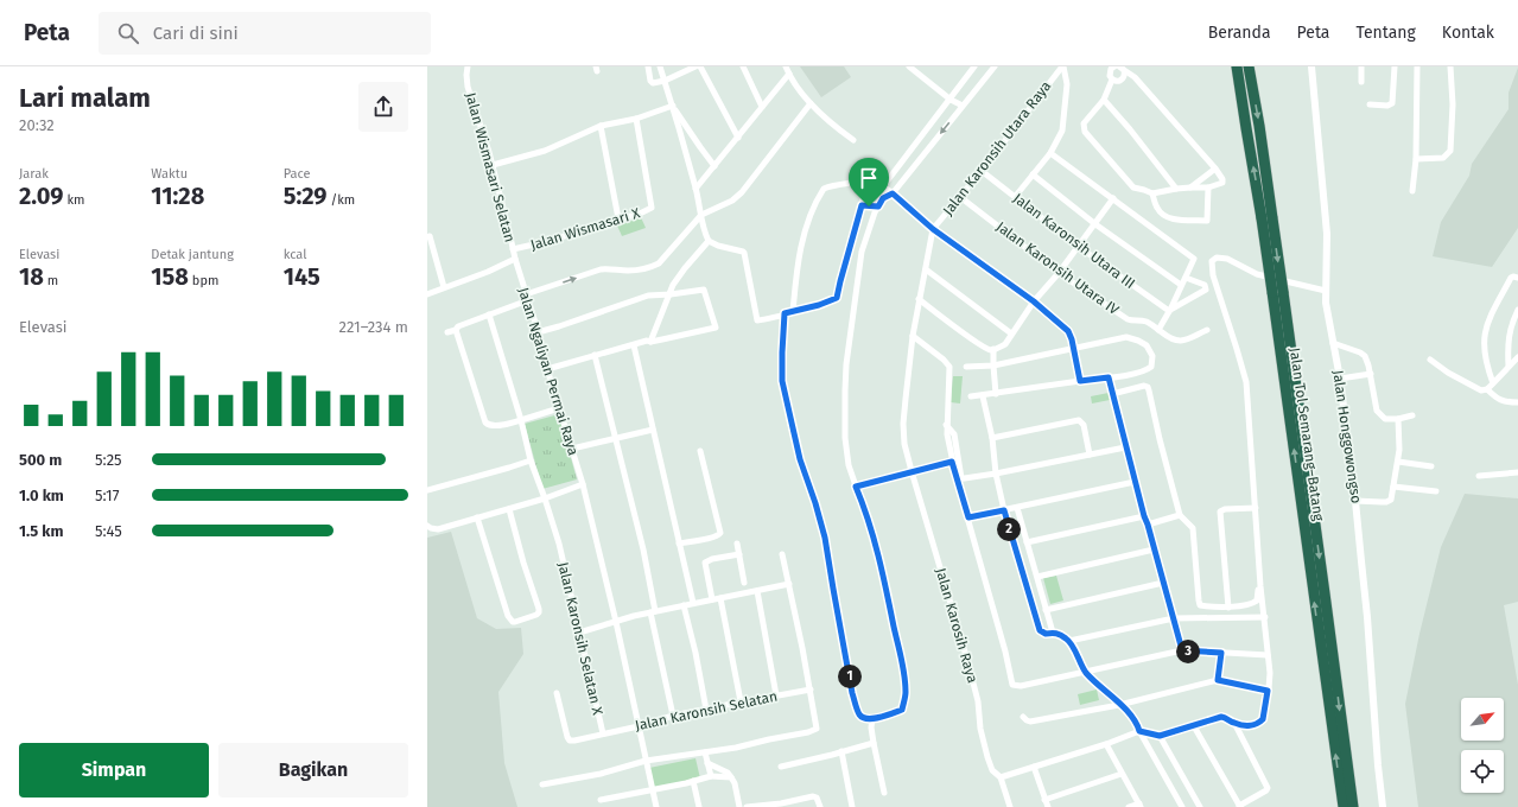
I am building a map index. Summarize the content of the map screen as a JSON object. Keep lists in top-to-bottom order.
{
  "streets": {
    "highway": ["Jalan Tol Semarang–Batang"],
    "street": [
      "Jalan Karonsih Utara Raya",
      "Jalan Wismasari Selatan",
      "Jalan Wismasari X",
      "Jalan Karonsih Utara III",
      "Jalan Karonsih Utara IV",
      "Jalan Ngaliyan Permai Raya",
      "Jalan Honggowongso",
      "Jalan Karosih Raya",
      "Jalan Karonsih Selatan X",
      "Jalan Karonsih Selatan"
    ]
  },
  "crossings": [
    ["Jalan Karonsih Utara Raya", "Jalan Karonsih Utara III"],
    ["Jalan Karonsih Utara Raya", "Jalan Karonsih Utara IV"],
    ["Jalan Karonsih Utara Raya", "Jalan Karosih Raya"],
    ["Jalan Wismasari Selatan", "Jalan Wismasari X"],
    ["Jalan Wismasari Selatan", "Jalan Ngaliyan Permai Raya"],
    ["Jalan Ngaliyan Permai Raya", "Jalan Karonsih Selatan"],
    ["Jalan Karonsih Selatan X", "Jalan Karonsih Selatan"]
  ],
  "north": "top right",
  "page": {
    "header": "Peta",
    "search": "Cari di sini",
    "nav": [
      "Beranda",
      "Peta",
      "Tentang",
      "Kontak"
    ],
    "heading": ["Lari malam", "20:32"],
    "stats": [
      ["Jarak", "2.09 km"],
      ["Waktu", "11:28"],
      ["Pace", "5:29 /km"],
      ["Elevasi", "18 m"],
      ["Detak jantung", "158 bpm"],
      ["kcal", "145"]
    ],
    "chart": ["Elevasi", "221–234 m"],
    "list": [
      {
        "name": "500 m",
        "note": "5:25"
      },
      {
        "name": "1.0 km",
        "note": "5:17"
      },
      {
        "name": "1.5 km",
        "note": "5:45"
      }
    ],
    "pins": ["2", "3", "1"],
    "buttons": ["Simpan", "Bagikan"]
  }
}
